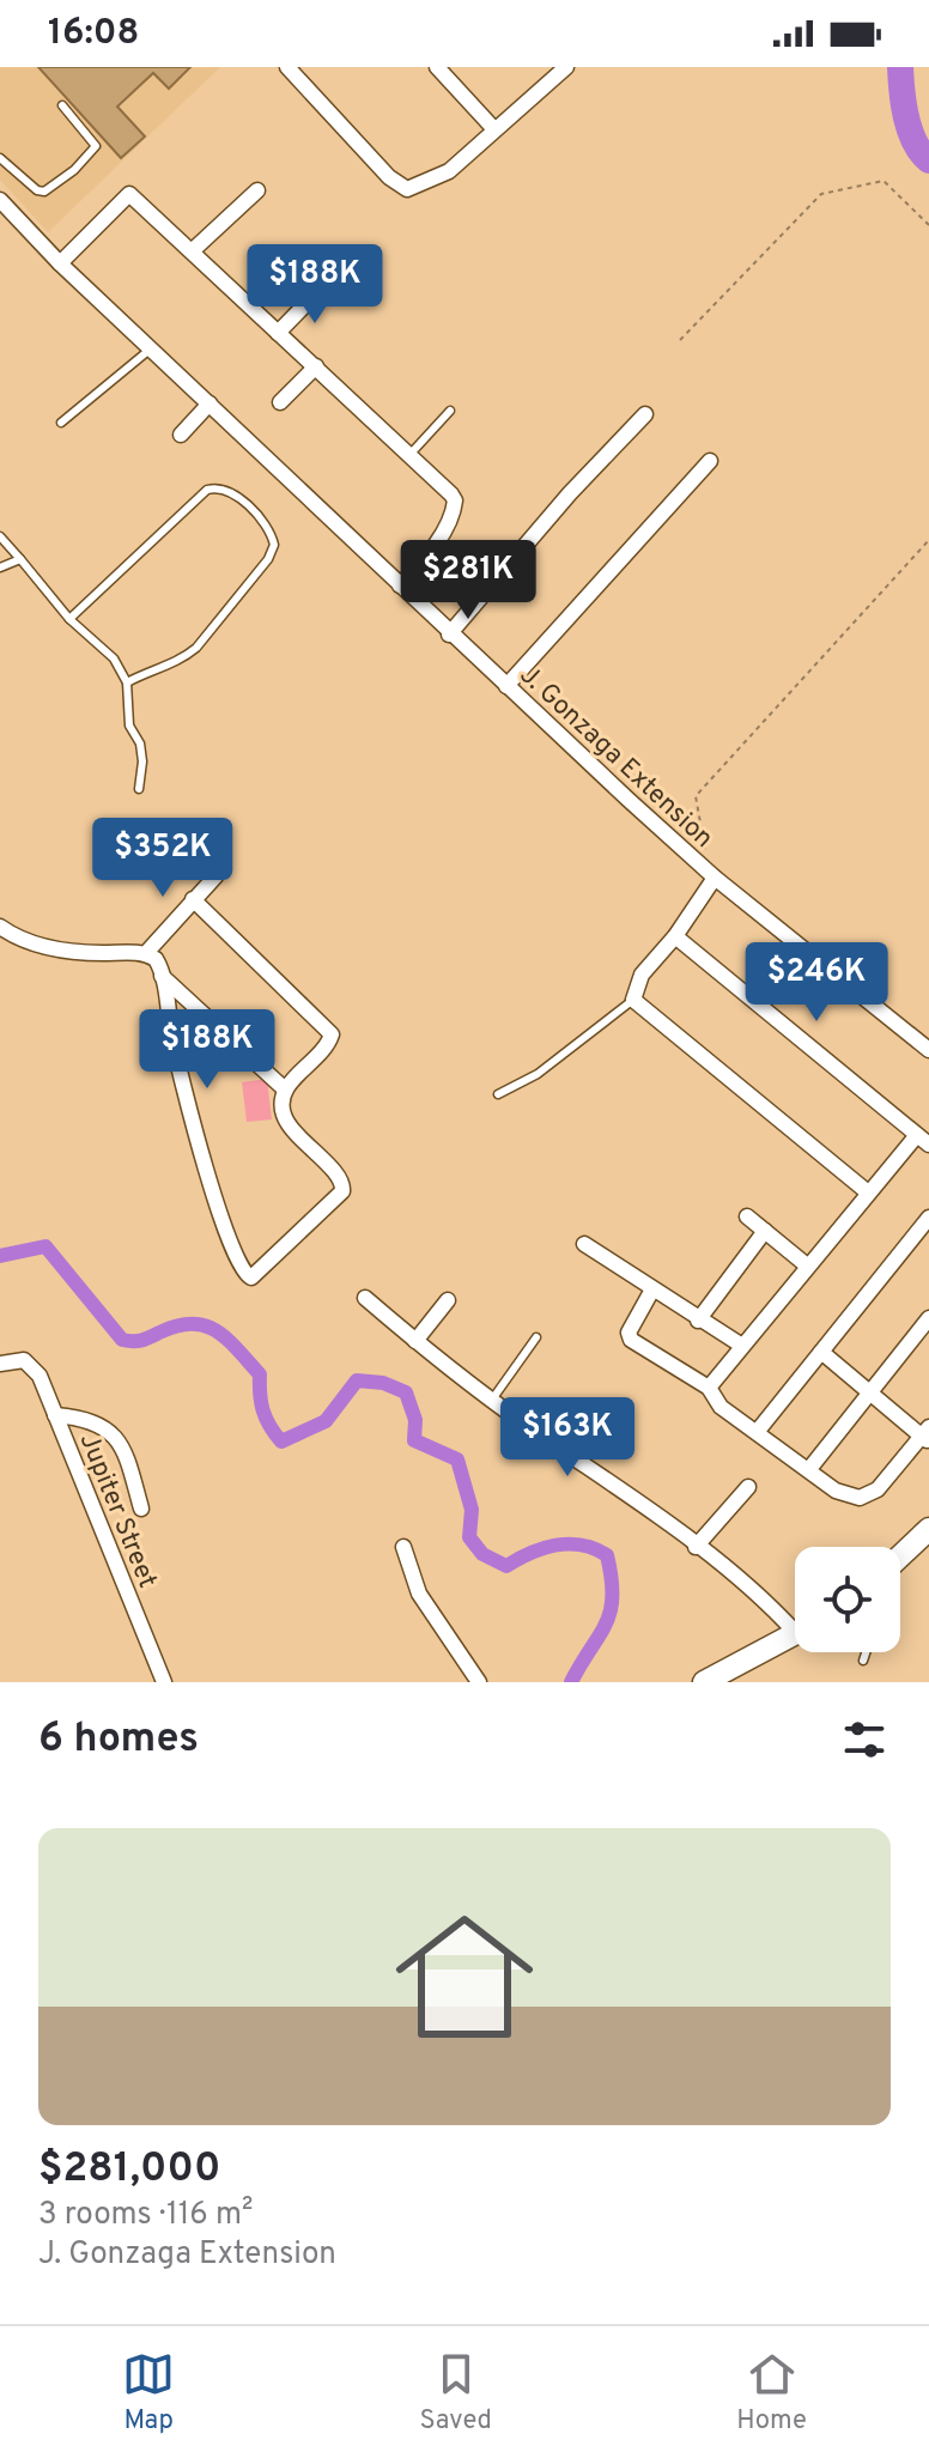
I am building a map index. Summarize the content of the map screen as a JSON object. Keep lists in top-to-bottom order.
{
  "streets": {
    "street": ["J. Gonzaga Extension", "Jupiter Street"]
  },
  "page": {
    "status": "16:08",
    "price": [
      "$188K",
      "$281K",
      "$352K",
      "$246K",
      "$188K",
      "$163K"
    ],
    "heading": "6 homes",
    "list": [
      {
        "name": "$281,000",
        "note": "3 rooms · 116 m² · J. Gonzaga Extension"
      }
    ],
    "tabs": ["Map", "Saved", "Home"]
  }
}
